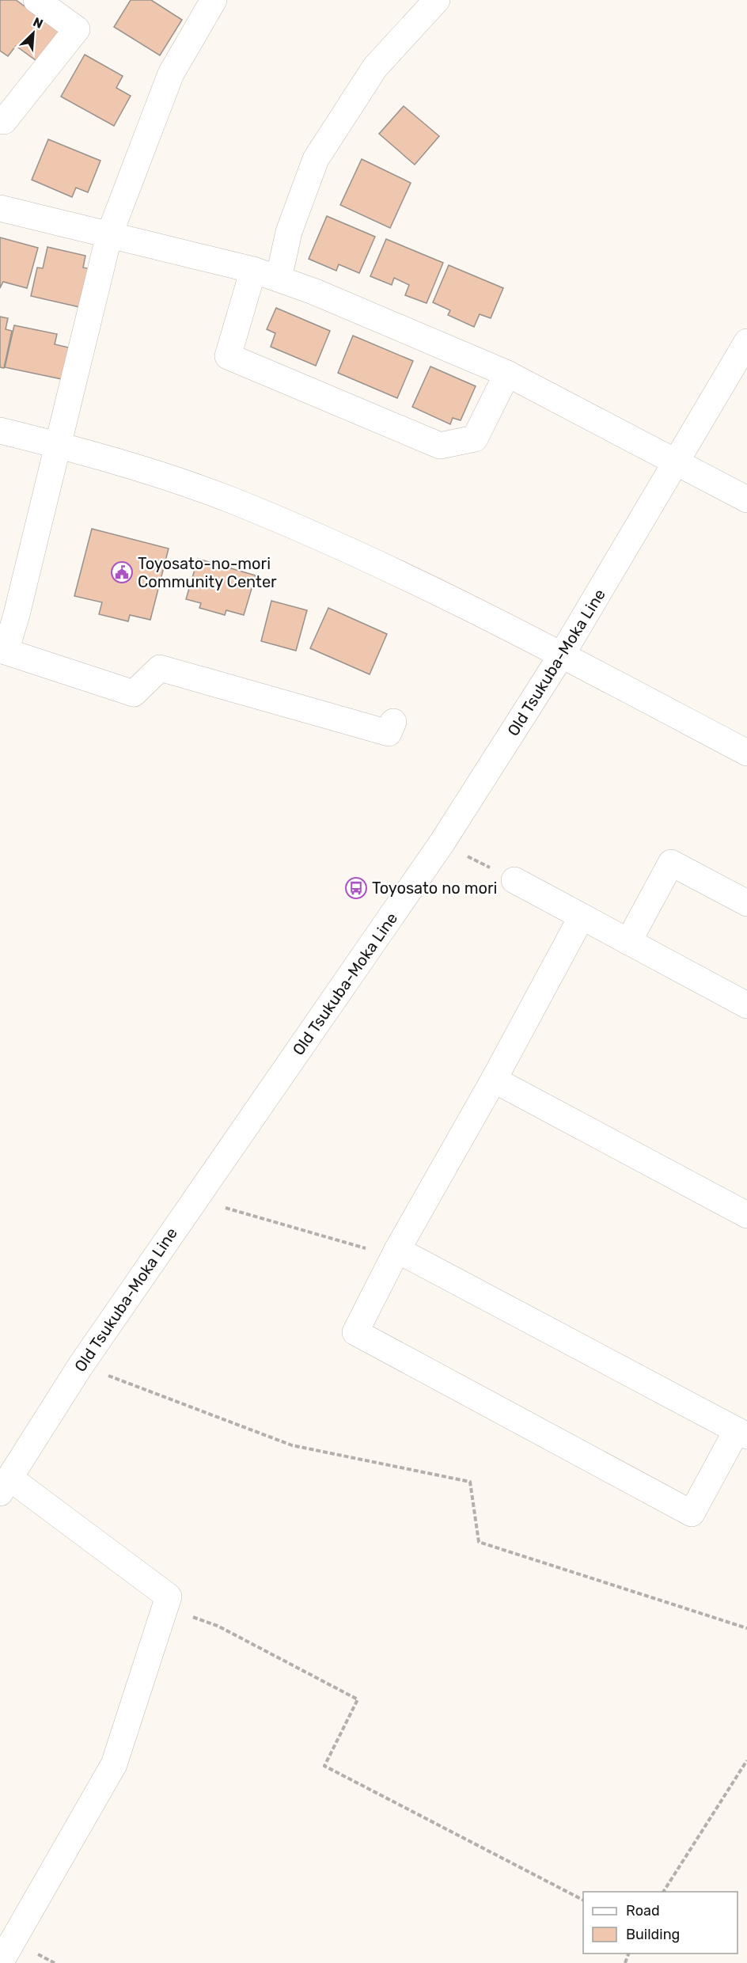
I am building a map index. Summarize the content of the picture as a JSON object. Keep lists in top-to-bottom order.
{
  "streets": {
    "street": ["Old Tsukuba-Moka Line"]
  },
  "places": {
    "public building": ["Toyosato-no-mori Community Center"],
    "bus stop": ["Toyosato no mori"]
  },
  "legend": ["Road", "Building"],
  "north": "top right"
}
